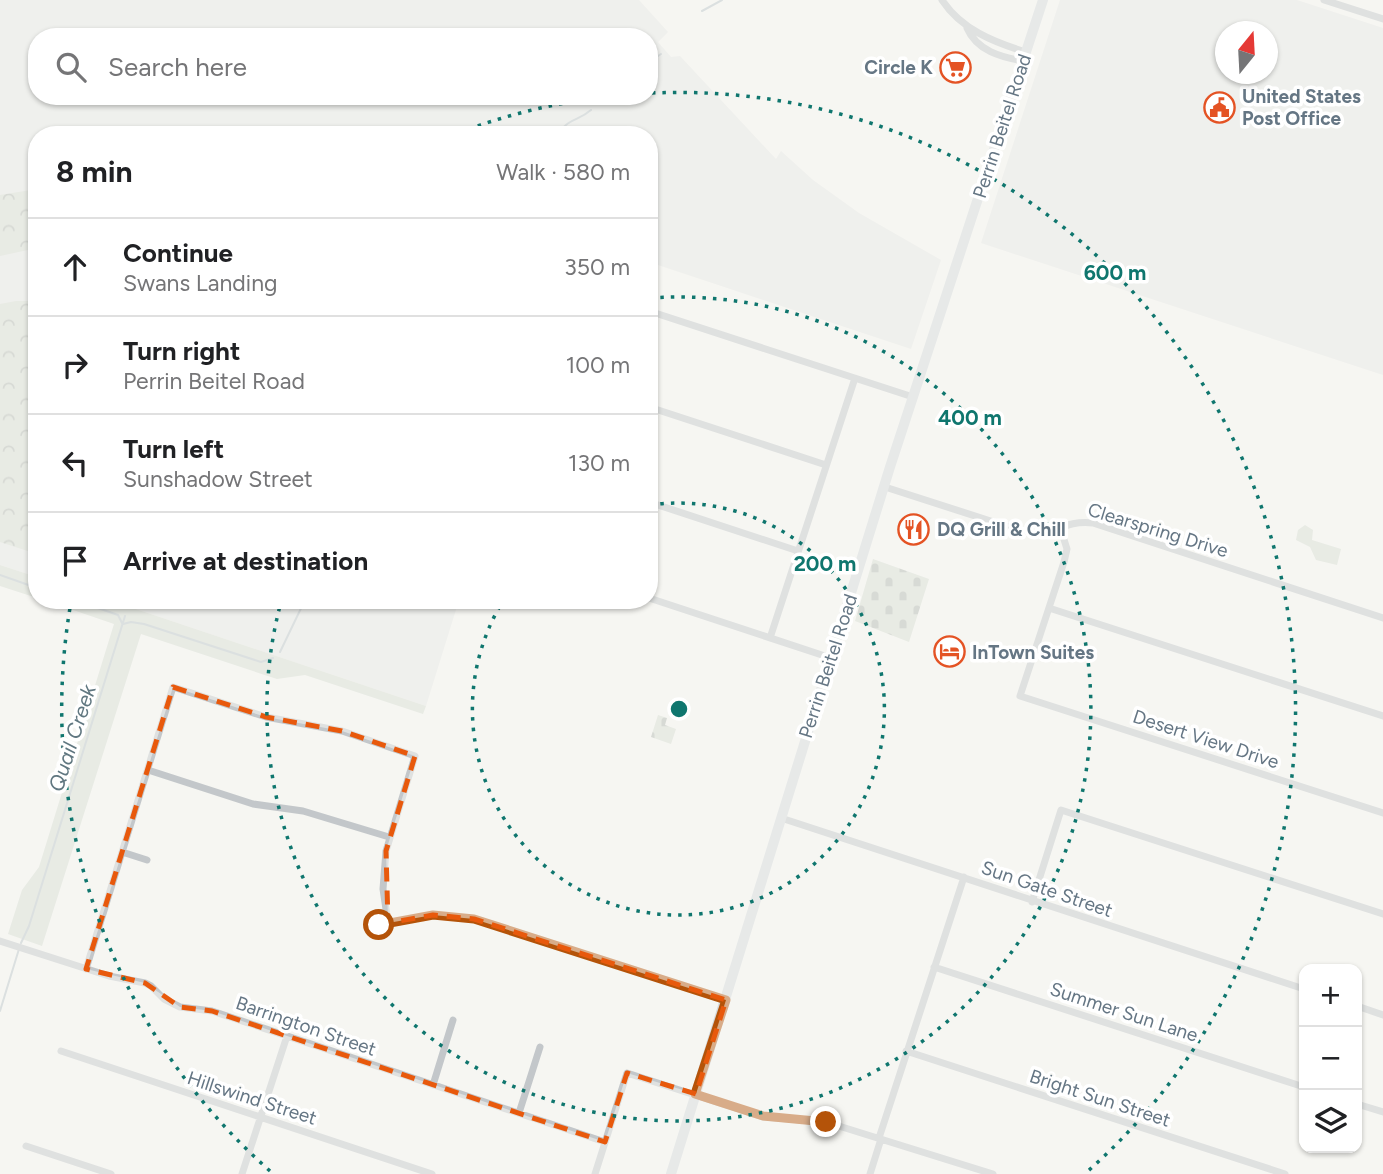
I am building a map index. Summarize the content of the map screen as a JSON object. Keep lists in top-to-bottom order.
{
  "streets": {
    "main road": ["Perrin Beitel Road"],
    "street": [
      "Clearspring Drive",
      "Desert View Drive",
      "Sun Gate Street",
      "Summer Sun Lane",
      "Barrington Street",
      "Hillswind Street",
      "Bright Sun Street"
    ]
  },
  "crossings": [
    ["Perrin Beitel Road", "Clearspring Drive"],
    ["Perrin Beitel Road", "Sun Gate Street"]
  ],
  "water": ["Quail Creek"],
  "places": {
    "supermarket": ["Circle K"],
    "public building": ["United States Post Office"],
    "restaurant": ["DQ Grill & Chill"],
    "hotel": ["InTown Suites"]
  },
  "north": "top",
  "page": {
    "search": "Search here",
    "heading": ["8 min", "Walk · 580 m"],
    "list": [
      ["Continue", "Swans Landing", "350 m"],
      ["Turn right", "Perrin Beitel Road", "100 m"],
      ["Turn left", "Sunshadow Street", "130 m"],
      "Arrive at destination"
    ],
    "map_buttons": ["+", "−"]
  },
  "rings": ["600 m", "400 m", "200 m"]
}
